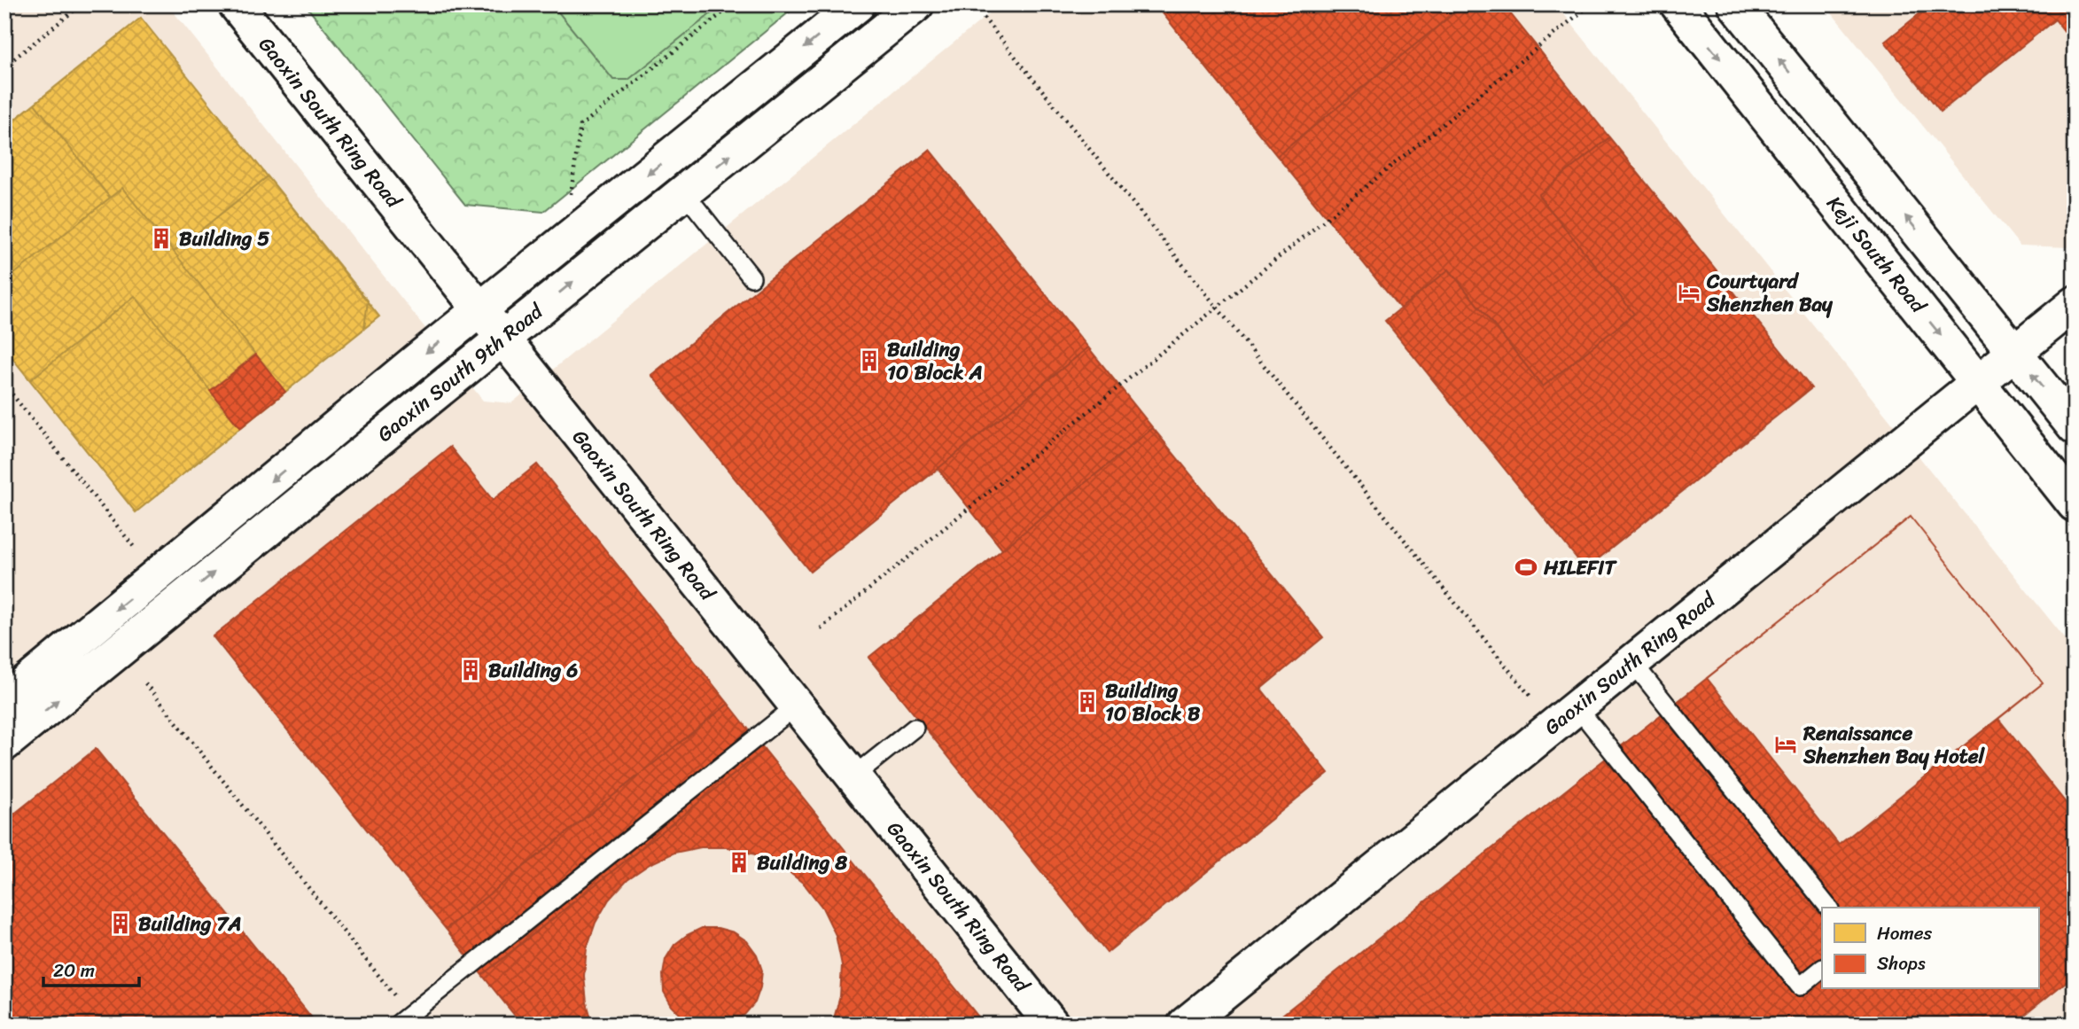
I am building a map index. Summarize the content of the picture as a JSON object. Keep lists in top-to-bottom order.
{
  "streets": {
    "street": ["Gaoxin South Ring Road", "Keji South Road", "Gaoxin South 9th Road"]
  },
  "crossings": [
    ["Gaoxin South Ring Road", "Keji South Road"],
    ["Gaoxin South Ring Road", "Gaoxin South 9th Road"]
  ],
  "places": {
    "building": [
      "Building 5",
      "Building 10 Block A",
      "Building 6",
      "Building 10 Block B",
      "Building 8",
      "Building 7A"
    ],
    "hotel": ["Courtyard Shenzhen Bay", "Renaissance Shenzhen Bay Hotel"],
    "sports": ["HILEFIT"]
  },
  "legend": ["Homes", "Shops"],
  "scale_bar": "20 m"
}
